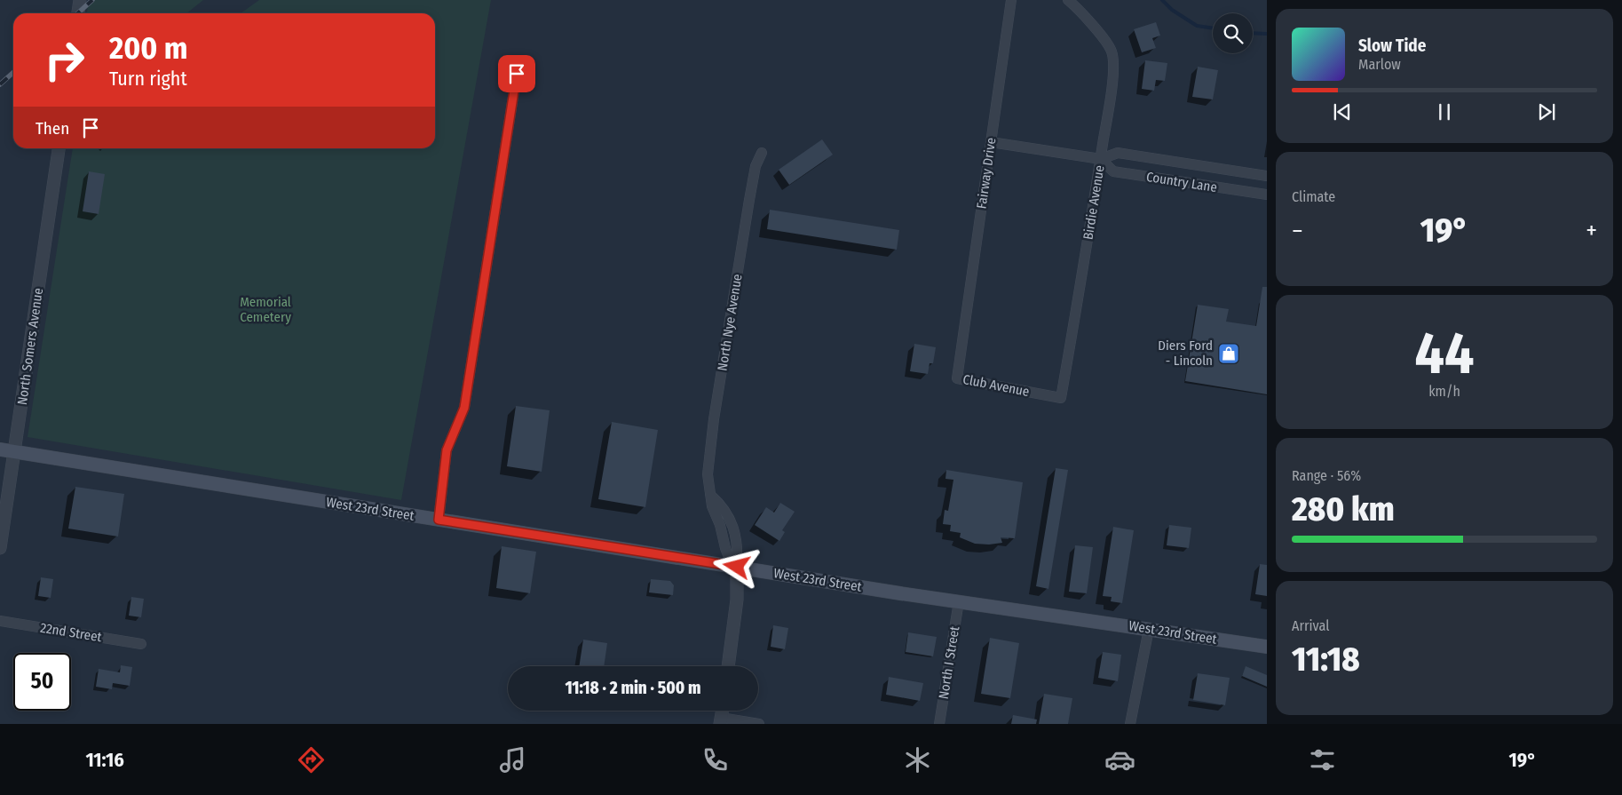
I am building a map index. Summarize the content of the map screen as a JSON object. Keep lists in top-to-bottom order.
{
  "streets": {
    "main road": ["West 23rd Street"],
    "street": [
      "Fairway Drive",
      "Country Lane",
      "Birdie Avenue",
      "North Nye Avenue",
      "North Somers Avenue",
      "Club Avenue",
      "22nd Street",
      "North I Street"
    ]
  },
  "crossings": [
    ["Fairway Drive", "Country Lane"],
    ["Fairway Drive", "Club Avenue"],
    ["Country Lane", "Birdie Avenue"],
    ["Birdie Avenue", "Club Avenue"],
    ["North Nye Avenue", "West 23rd Street"],
    ["North Somers Avenue", "West 23rd Street"],
    ["West 23rd Street", "North I Street"]
  ],
  "parks": ["Memorial Cemetery"],
  "places": {
    "shop": ["Diers Ford - Lincoln"]
  },
  "page": {
    "turn": ["200 m", "Turn right"],
    "song": ["Slow Tide", "Marlow"],
    "then": "Then",
    "tile": [
      "Climate",
      ["44", "km/h"],
      ["Range · 56%", "280 km"],
      ["Arrival", "11:18"]
    ],
    "heat": ["−", "19°", "+"],
    "limit": "50",
    "trip": "11:18 · 2 min · 500 m",
    "tabs": ["11:16", "19°"]
  }
}
